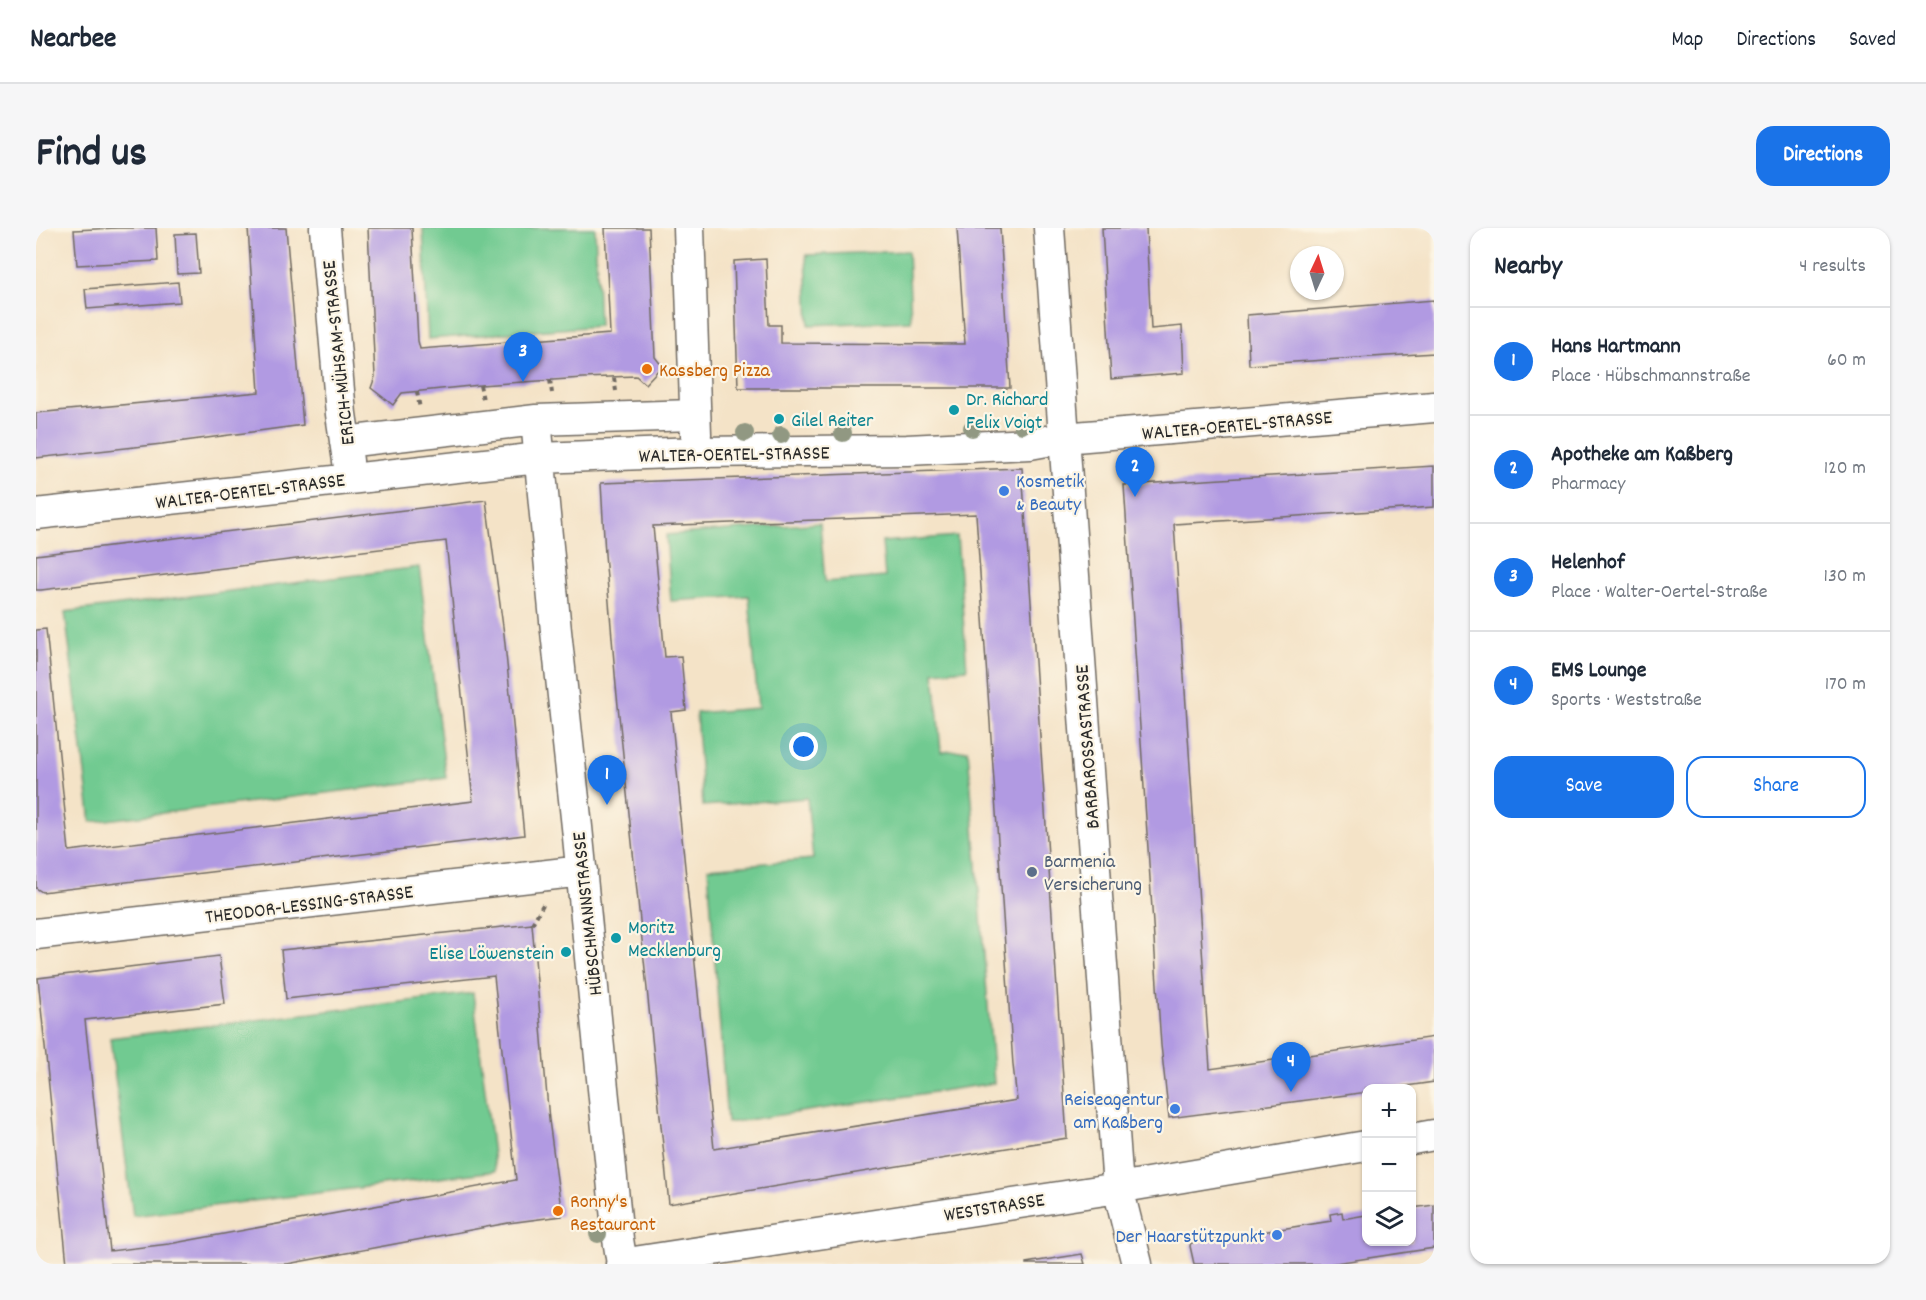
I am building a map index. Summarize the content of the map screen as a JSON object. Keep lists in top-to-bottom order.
{
  "streets": {
    "street": [
      "ERICH-MÜHSAM-STRASSE",
      "WALTER-OERTEL-STRASSE",
      "BARBAROSSASTRASSE",
      "THEODOR-LESSING-STRASSE",
      "HÜBSCHMANNSTRASSE",
      "WESTSTRASSE"
    ]
  },
  "crossings": [
    ["ERICH-MÜHSAM-STRASSE", "WALTER-OERTEL-STRASSE"],
    ["WALTER-OERTEL-STRASSE", "BARBAROSSASTRASSE"],
    ["WALTER-OERTEL-STRASSE", "HÜBSCHMANNSTRASSE"],
    ["BARBAROSSASTRASSE", "WESTSTRASSE"],
    ["THEODOR-LESSING-STRASSE", "HÜBSCHMANNSTRASSE"],
    ["HÜBSCHMANNSTRASSE", "WESTSTRASSE"]
  ],
  "places": [
    "Kassberg Pizza",
    "Dr. Richard Felix Voigt",
    "Gilel Reiter",
    "Kosmetik & Beauty",
    "Barmenia Versicherung",
    "Moritz Mecklenburg",
    "Elise Löwenstein",
    "Reiseagentur am Kaßberg",
    "Ronny's Restaurant",
    "Der Haarstützpunkt"
  ],
  "north": "top",
  "page": {
    "header": "Nearbee",
    "nav": ["Map", "Directions", "Saved"],
    "title": "Find us",
    "buttons": [
      "Directions",
      ["Save", "Share"]
    ],
    "heading": ["Nearby", "4 results"],
    "list": [
      {
        "mark": "1",
        "name": "Hans Hartmann",
        "note": "Place · Hübschmannstraße",
        "value": "60 m"
      },
      {
        "mark": "2",
        "name": "Apotheke am Kaßberg",
        "note": "Pharmacy",
        "value": "120 m"
      },
      {
        "mark": "3",
        "name": "Helenhof",
        "note": "Place · Walter-Oertel-Straße",
        "value": "130 m"
      },
      {
        "mark": "4",
        "name": "EMS Lounge",
        "note": "Sports · Weststraße",
        "value": "170 m"
      }
    ],
    "pins": [
      "3",
      "2",
      "1",
      "4"
    ],
    "map_buttons": ["+", "−"]
  }
}
